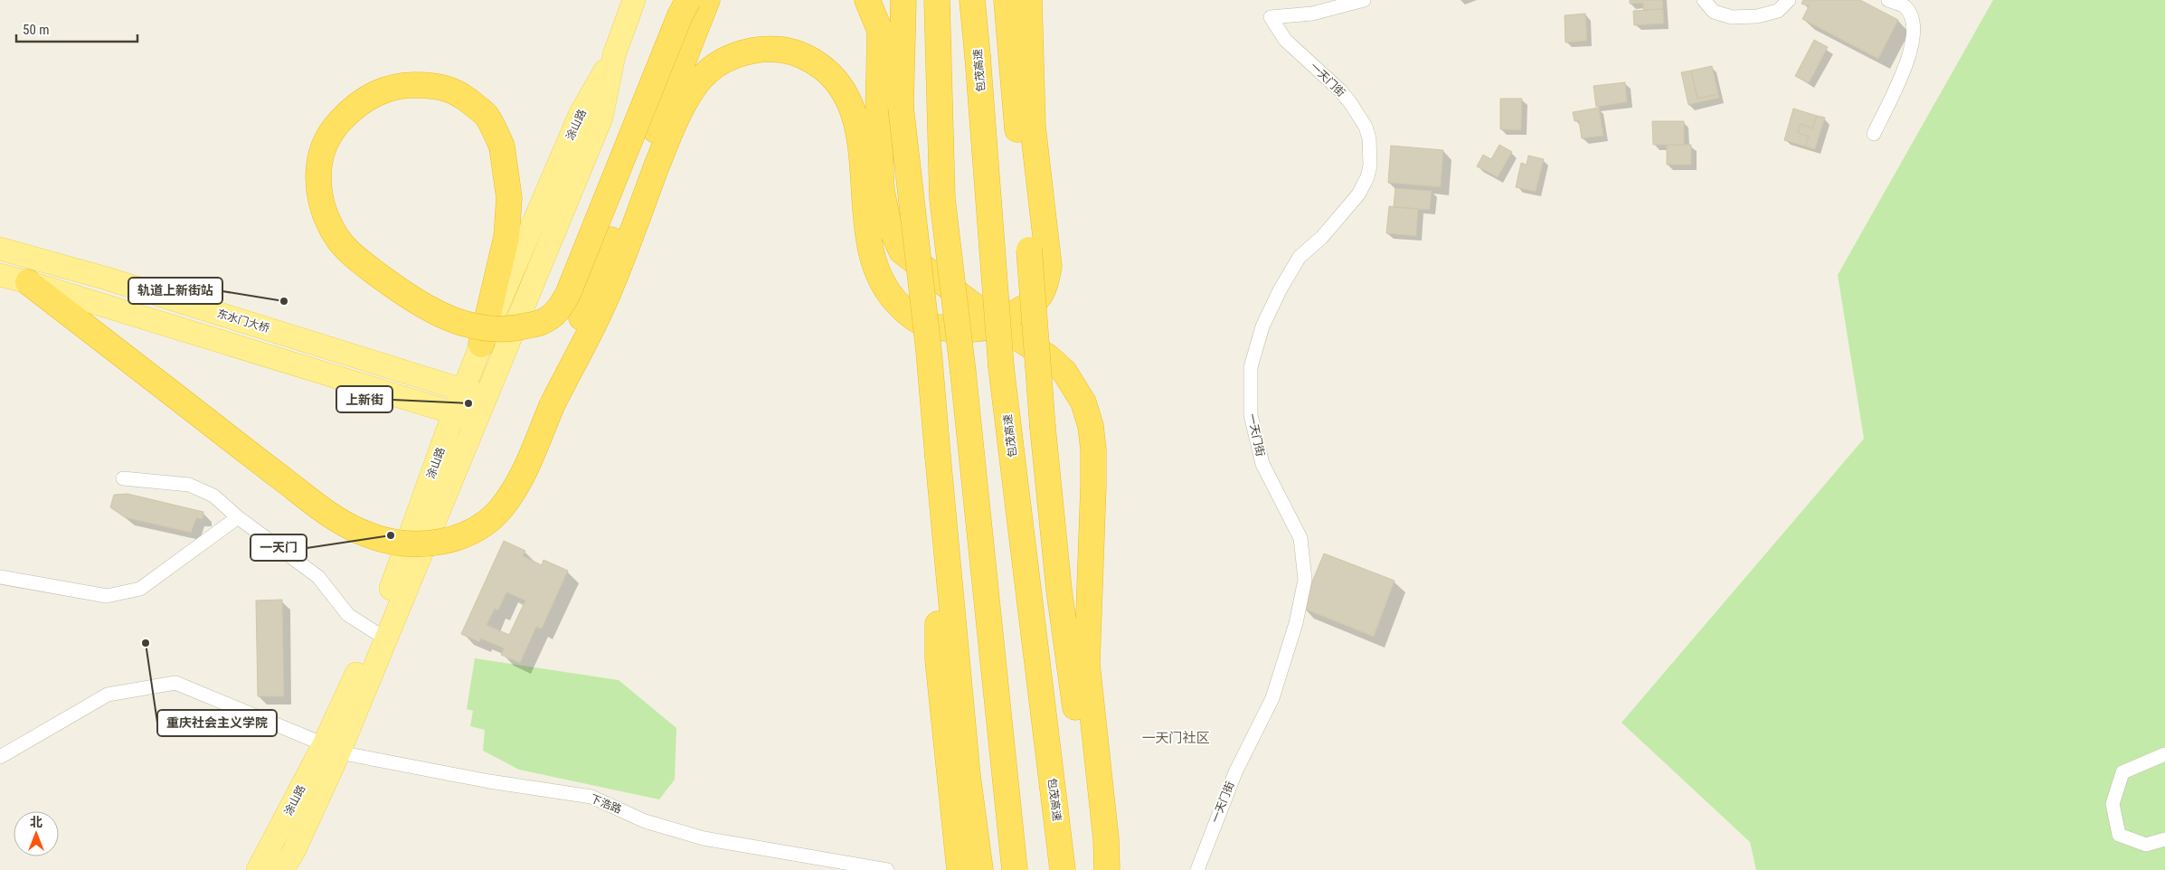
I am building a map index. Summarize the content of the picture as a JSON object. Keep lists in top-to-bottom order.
{
  "streets": {
    "highway": ["包茂高速"],
    "main road": ["涂山路", "东水门大桥"],
    "street": ["一天门街", "下浩路"]
  },
  "crossings": [
    ["涂山路", "东水门大桥"],
    ["涂山路", "下浩路"]
  ],
  "districts": ["一天门社区"],
  "places": [
    "轨道上新街站",
    "上新街",
    "一天门",
    "重庆社会主义学院"
  ],
  "scale_bar": "50 m",
  "north": "top"
}
